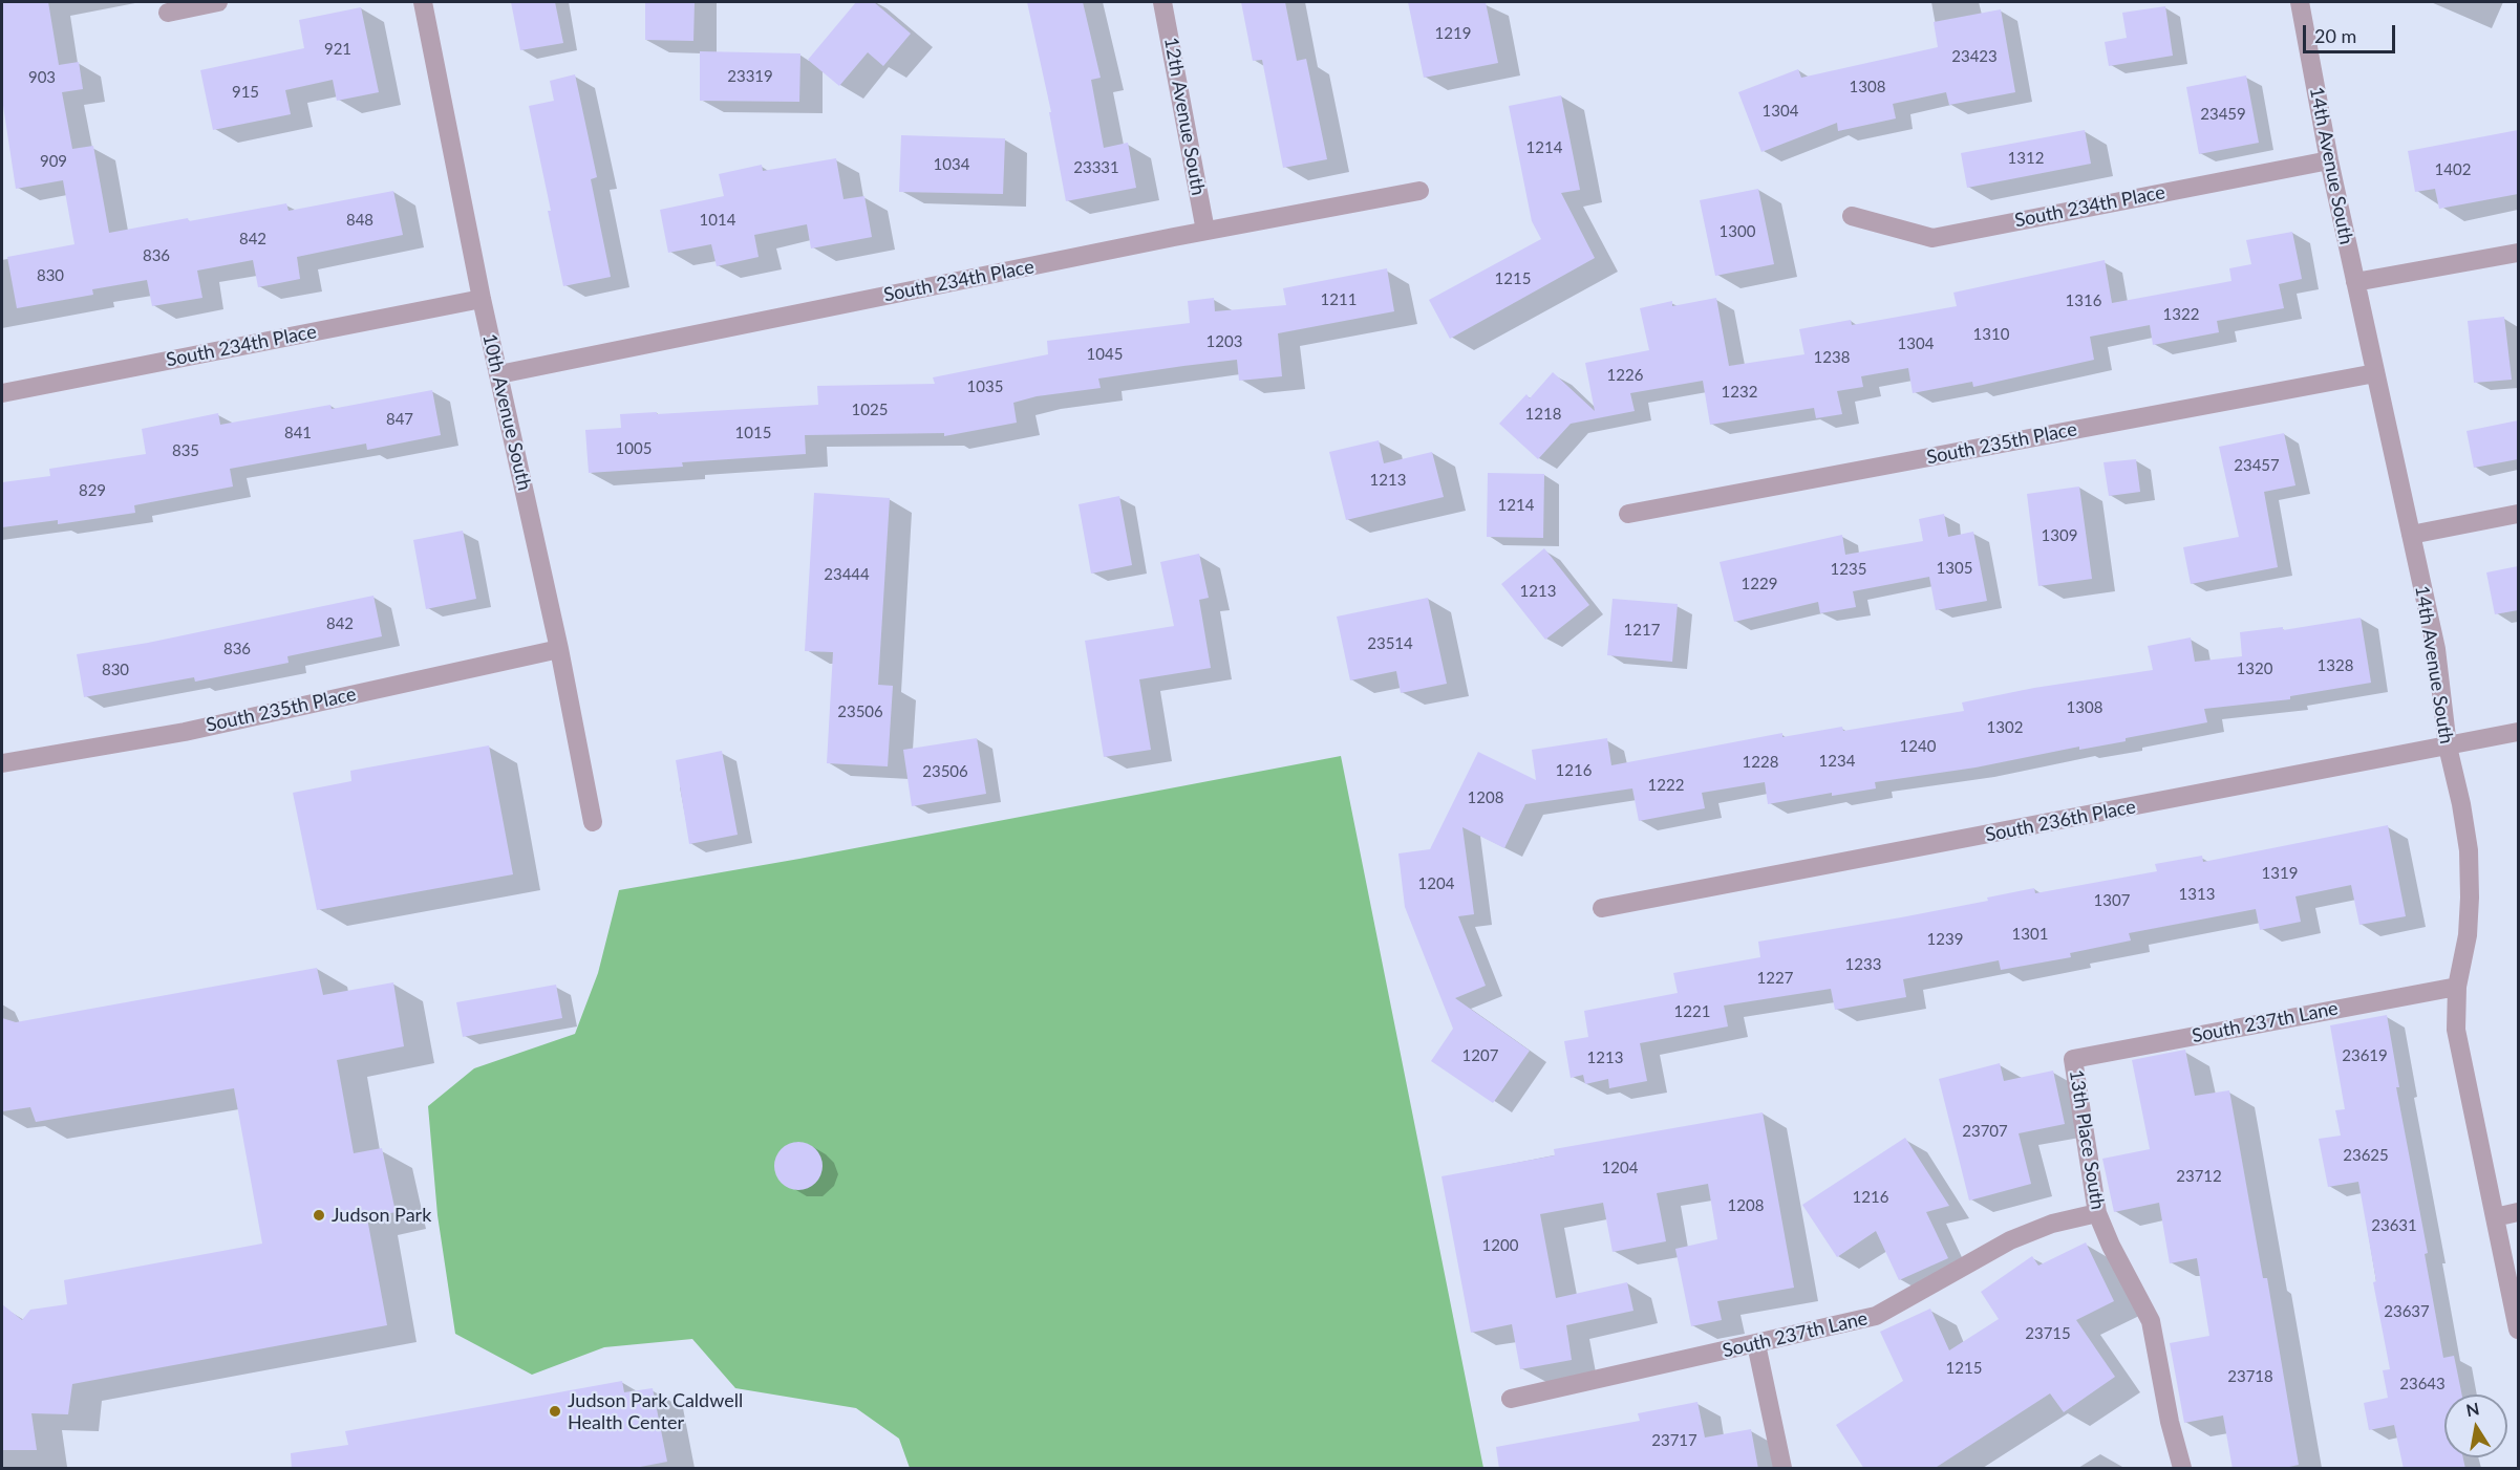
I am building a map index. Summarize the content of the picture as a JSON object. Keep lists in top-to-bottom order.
{
  "streets": {
    "street": [
      "12th Avenue South",
      "14th Avenue South",
      "South 234th Place",
      "10th Avenue South",
      "South 235th Place",
      "South 236th Place",
      "South 237th Lane",
      "13th Place South"
    ]
  },
  "crossings": [
    ["12th Avenue South", "South 234th Place"],
    ["14th Avenue South", "South 234th Place"],
    ["14th Avenue South", "South 235th Place"],
    ["14th Avenue South", "South 236th Place"],
    ["14th Avenue South", "South 237th Lane"],
    ["South 234th Place", "10th Avenue South"],
    ["10th Avenue South", "South 235th Place"],
    ["South 237th Lane", "13th Place South"]
  ],
  "places": ["Judson Park", "Judson Park Caldwell Health Center"],
  "house_numbers": [
    "1219",
    "921",
    "23423",
    "23319",
    "903",
    "1308",
    "915",
    "1304",
    "23459",
    "1214",
    "1312",
    "909",
    "1034",
    "23331",
    "1402",
    "848",
    "1014",
    "1300",
    "842",
    "836",
    "830",
    "1215",
    "1211",
    "1316",
    "1322",
    "1310",
    "1203",
    "1304",
    "1045",
    "1238",
    "1226",
    "1035",
    "1232",
    "1025",
    "1218",
    "847",
    "841",
    "1015",
    "1005",
    "835",
    "23457",
    "1213",
    "829",
    "1214",
    "1309",
    "1305",
    "1235",
    "23444",
    "1229",
    "1213",
    "842",
    "1217",
    "23514",
    "836",
    "1328",
    "1320",
    "830",
    "1308",
    "23506",
    "1302",
    "1240",
    "1234",
    "1228",
    "1216",
    "23506",
    "1222",
    "1208",
    "1319",
    "1204",
    "1313",
    "1307",
    "1301",
    "1239",
    "1233",
    "1227",
    "1221",
    "1207",
    "23619",
    "1213",
    "23707",
    "23625",
    "1204",
    "23712",
    "1216",
    "1208",
    "23631",
    "1200",
    "23637",
    "23715",
    "1215",
    "23718",
    "23643",
    "23717"
  ],
  "scale_bar": "20 m",
  "north": "top"
}
